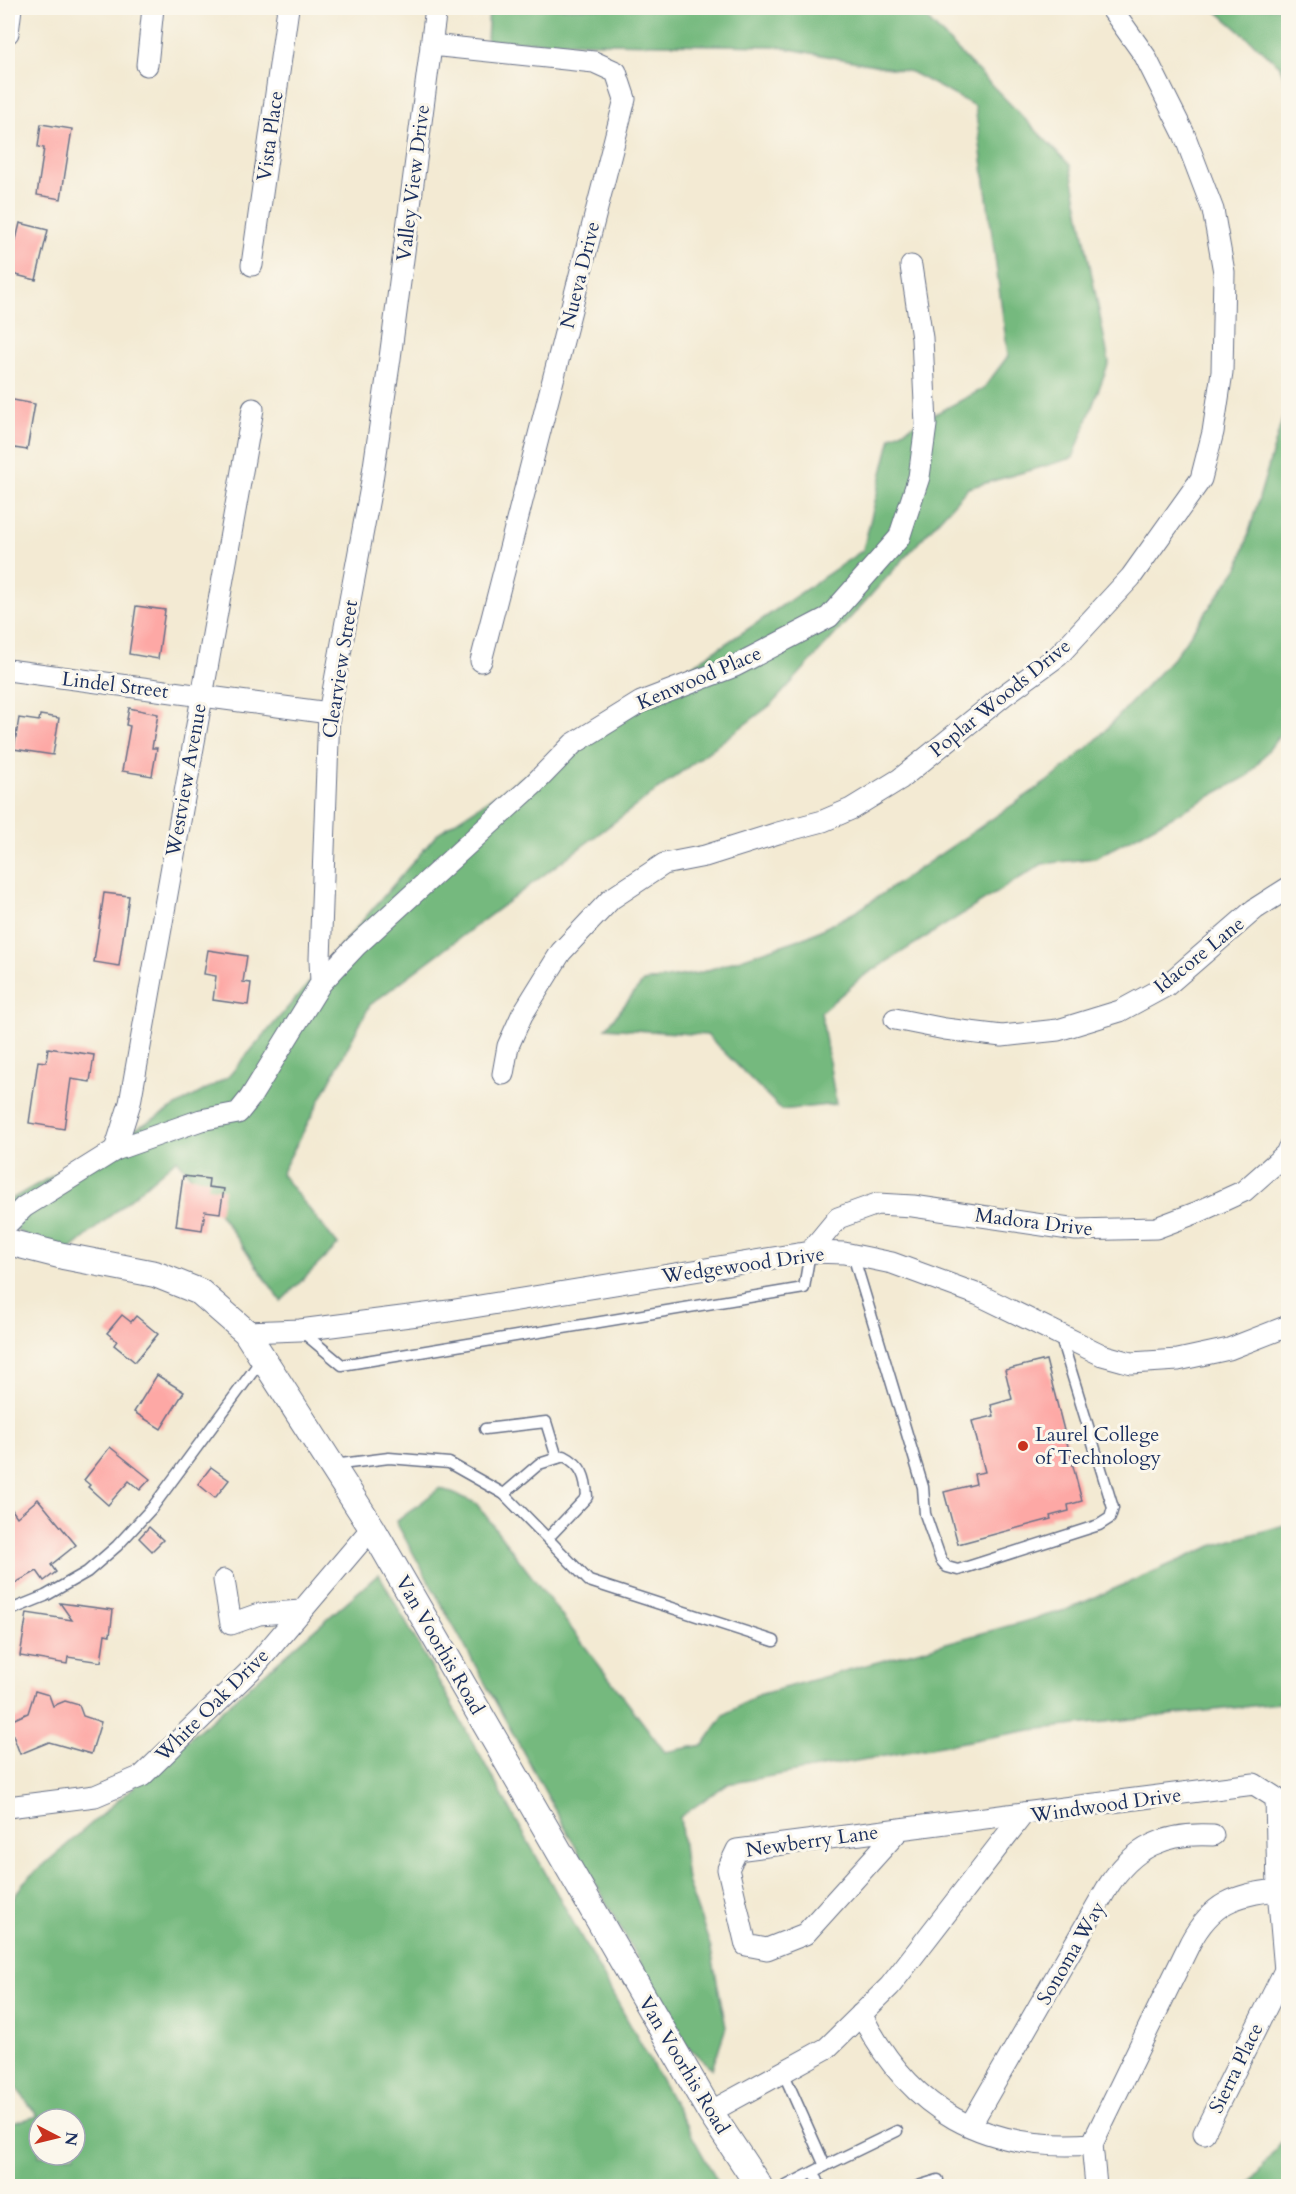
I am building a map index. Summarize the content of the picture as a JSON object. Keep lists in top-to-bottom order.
{
  "streets": {
    "street": [
      "Vista Place",
      "Valley View Drive",
      "Nueva Drive",
      "Clearview Street",
      "Kenwood Place",
      "Lindel Street",
      "Poplar Woods Drive",
      "Westview Avenue",
      "Idacore Lane",
      "Madora Drive",
      "Wedgewood Drive",
      "Van Voorhis Road",
      "White Oak Drive",
      "Windwood Drive",
      "Newberry Lane",
      "Sonoma Way",
      "Sierra Place"
    ]
  },
  "crossings": [
    ["Valley View Drive", "Nueva Drive"],
    ["Valley View Drive", "Clearview Street"],
    ["Clearview Street", "Kenwood Place"],
    ["Clearview Street", "Lindel Street"],
    ["Kenwood Place", "Westview Avenue"],
    ["Lindel Street", "Westview Avenue"],
    ["Madora Drive", "Wedgewood Drive"],
    ["Wedgewood Drive", "Van Voorhis Road"],
    ["Van Voorhis Road", "White Oak Drive"],
    ["Van Voorhis Road", "Windwood Drive"],
    ["Windwood Drive", "Newberry Lane"],
    ["Windwood Drive", "Sierra Place"]
  ],
  "places": ["Laurel College of Technology"],
  "north": "right"
}
